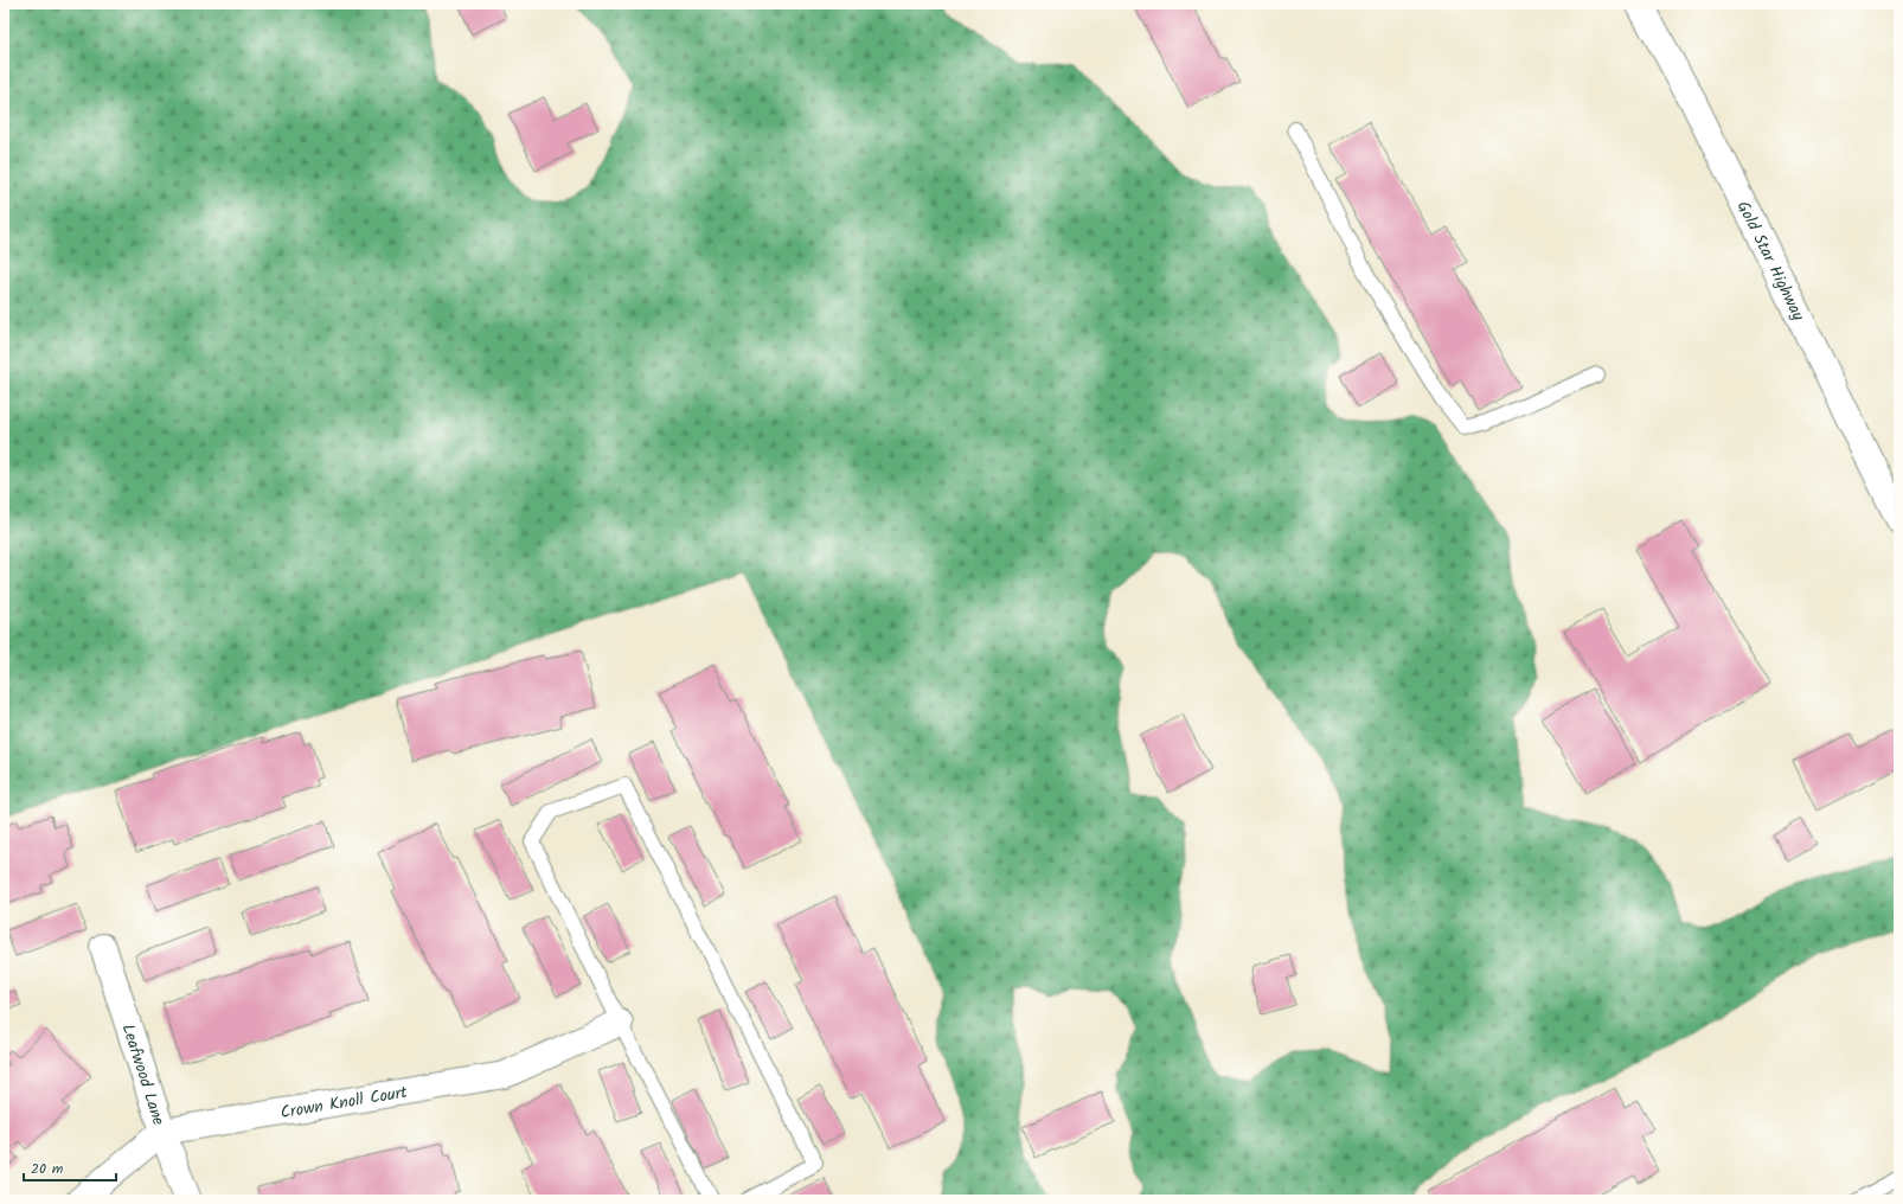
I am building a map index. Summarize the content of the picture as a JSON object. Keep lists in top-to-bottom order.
{
  "streets": {
    "street": ["Gold Star Highway", "Leafwood Lane", "Crown Knoll Court"]
  },
  "crossings": [
    ["Leafwood Lane", "Crown Knoll Court"]
  ],
  "scale_bar": "20 m"
}
